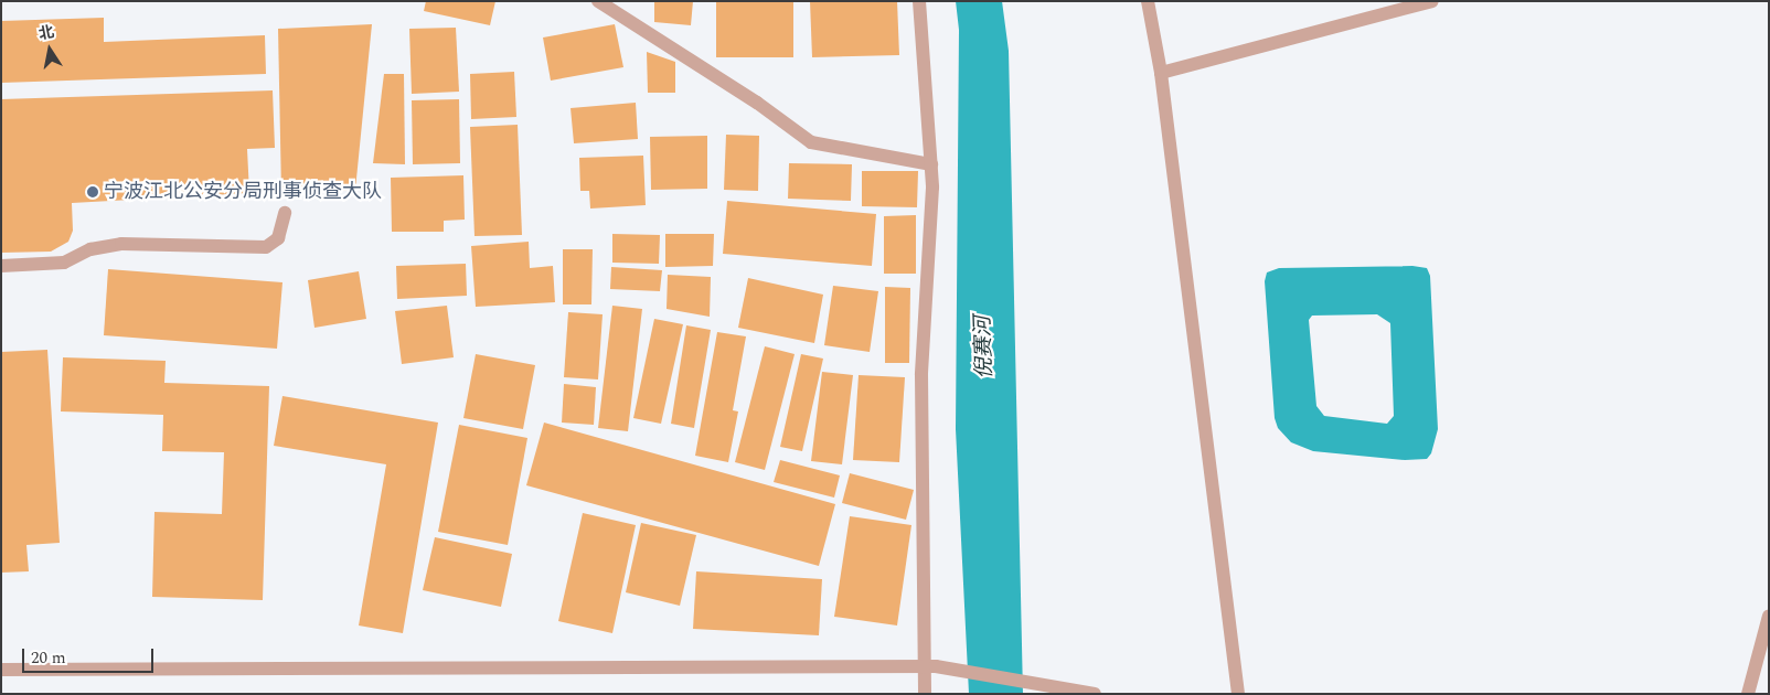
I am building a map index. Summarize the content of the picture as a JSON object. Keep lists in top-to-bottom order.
{
  "water": ["倪赛河"],
  "places": ["宁波江北公安分局刑事侦查大队"],
  "scale_bar": "20 m",
  "north": "top"
}
